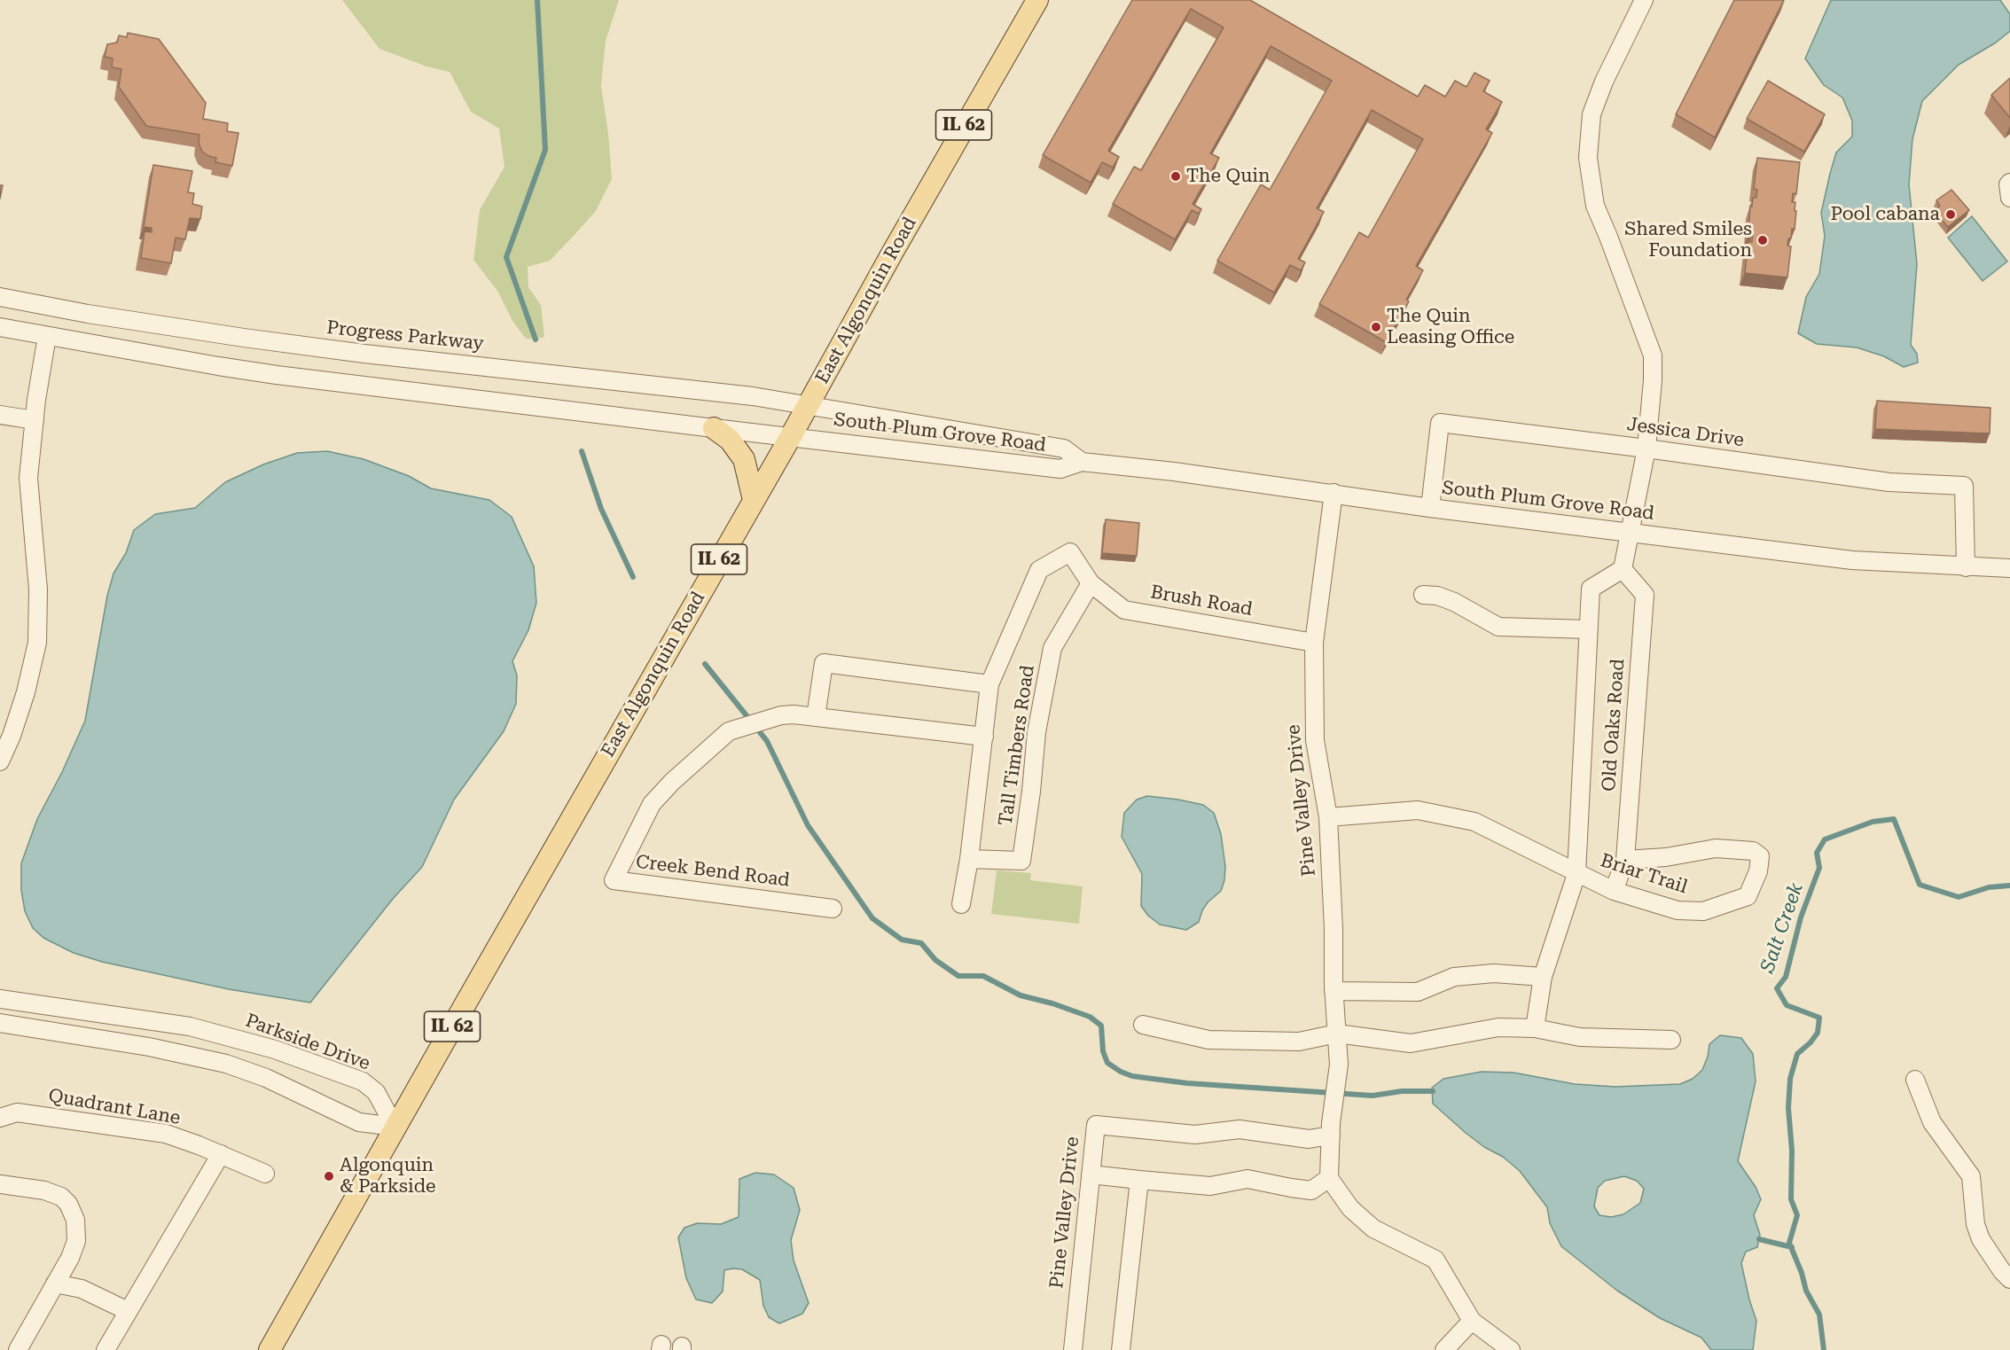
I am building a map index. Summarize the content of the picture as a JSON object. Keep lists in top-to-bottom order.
{
  "streets": {
    "main road": ["IL 62", "East Algonquin Road"],
    "street": [
      "Progress Parkway",
      "South Plum Grove Road",
      "Jessica Drive",
      "Brush Road",
      "Old Oaks Road",
      "Tall Timbers Road",
      "Pine Valley Drive",
      "Creek Bend Road",
      "Briar Trail",
      "Parkside Drive",
      "Quadrant Lane"
    ]
  },
  "crossings": [
    ["East Algonquin Road", "Progress Parkway"],
    ["East Algonquin Road", "South Plum Grove Road"],
    ["East Algonquin Road", "Parkside Drive"],
    ["Progress Parkway", "South Plum Grove Road"],
    ["South Plum Grove Road", "Jessica Drive"],
    ["South Plum Grove Road", "Pine Valley Drive"],
    ["Brush Road", "Tall Timbers Road"],
    ["Brush Road", "Pine Valley Drive"],
    ["Old Oaks Road", "Briar Trail"],
    ["Tall Timbers Road", "Creek Bend Road"],
    ["Pine Valley Drive", "Briar Trail"]
  ],
  "water": ["Salt Creek"],
  "places": [
    "The Quin",
    "Pool cabana",
    "Shared Smiles Foundation",
    "The Quin Leasing Office",
    "Algonquin & Parkside"
  ]
}
